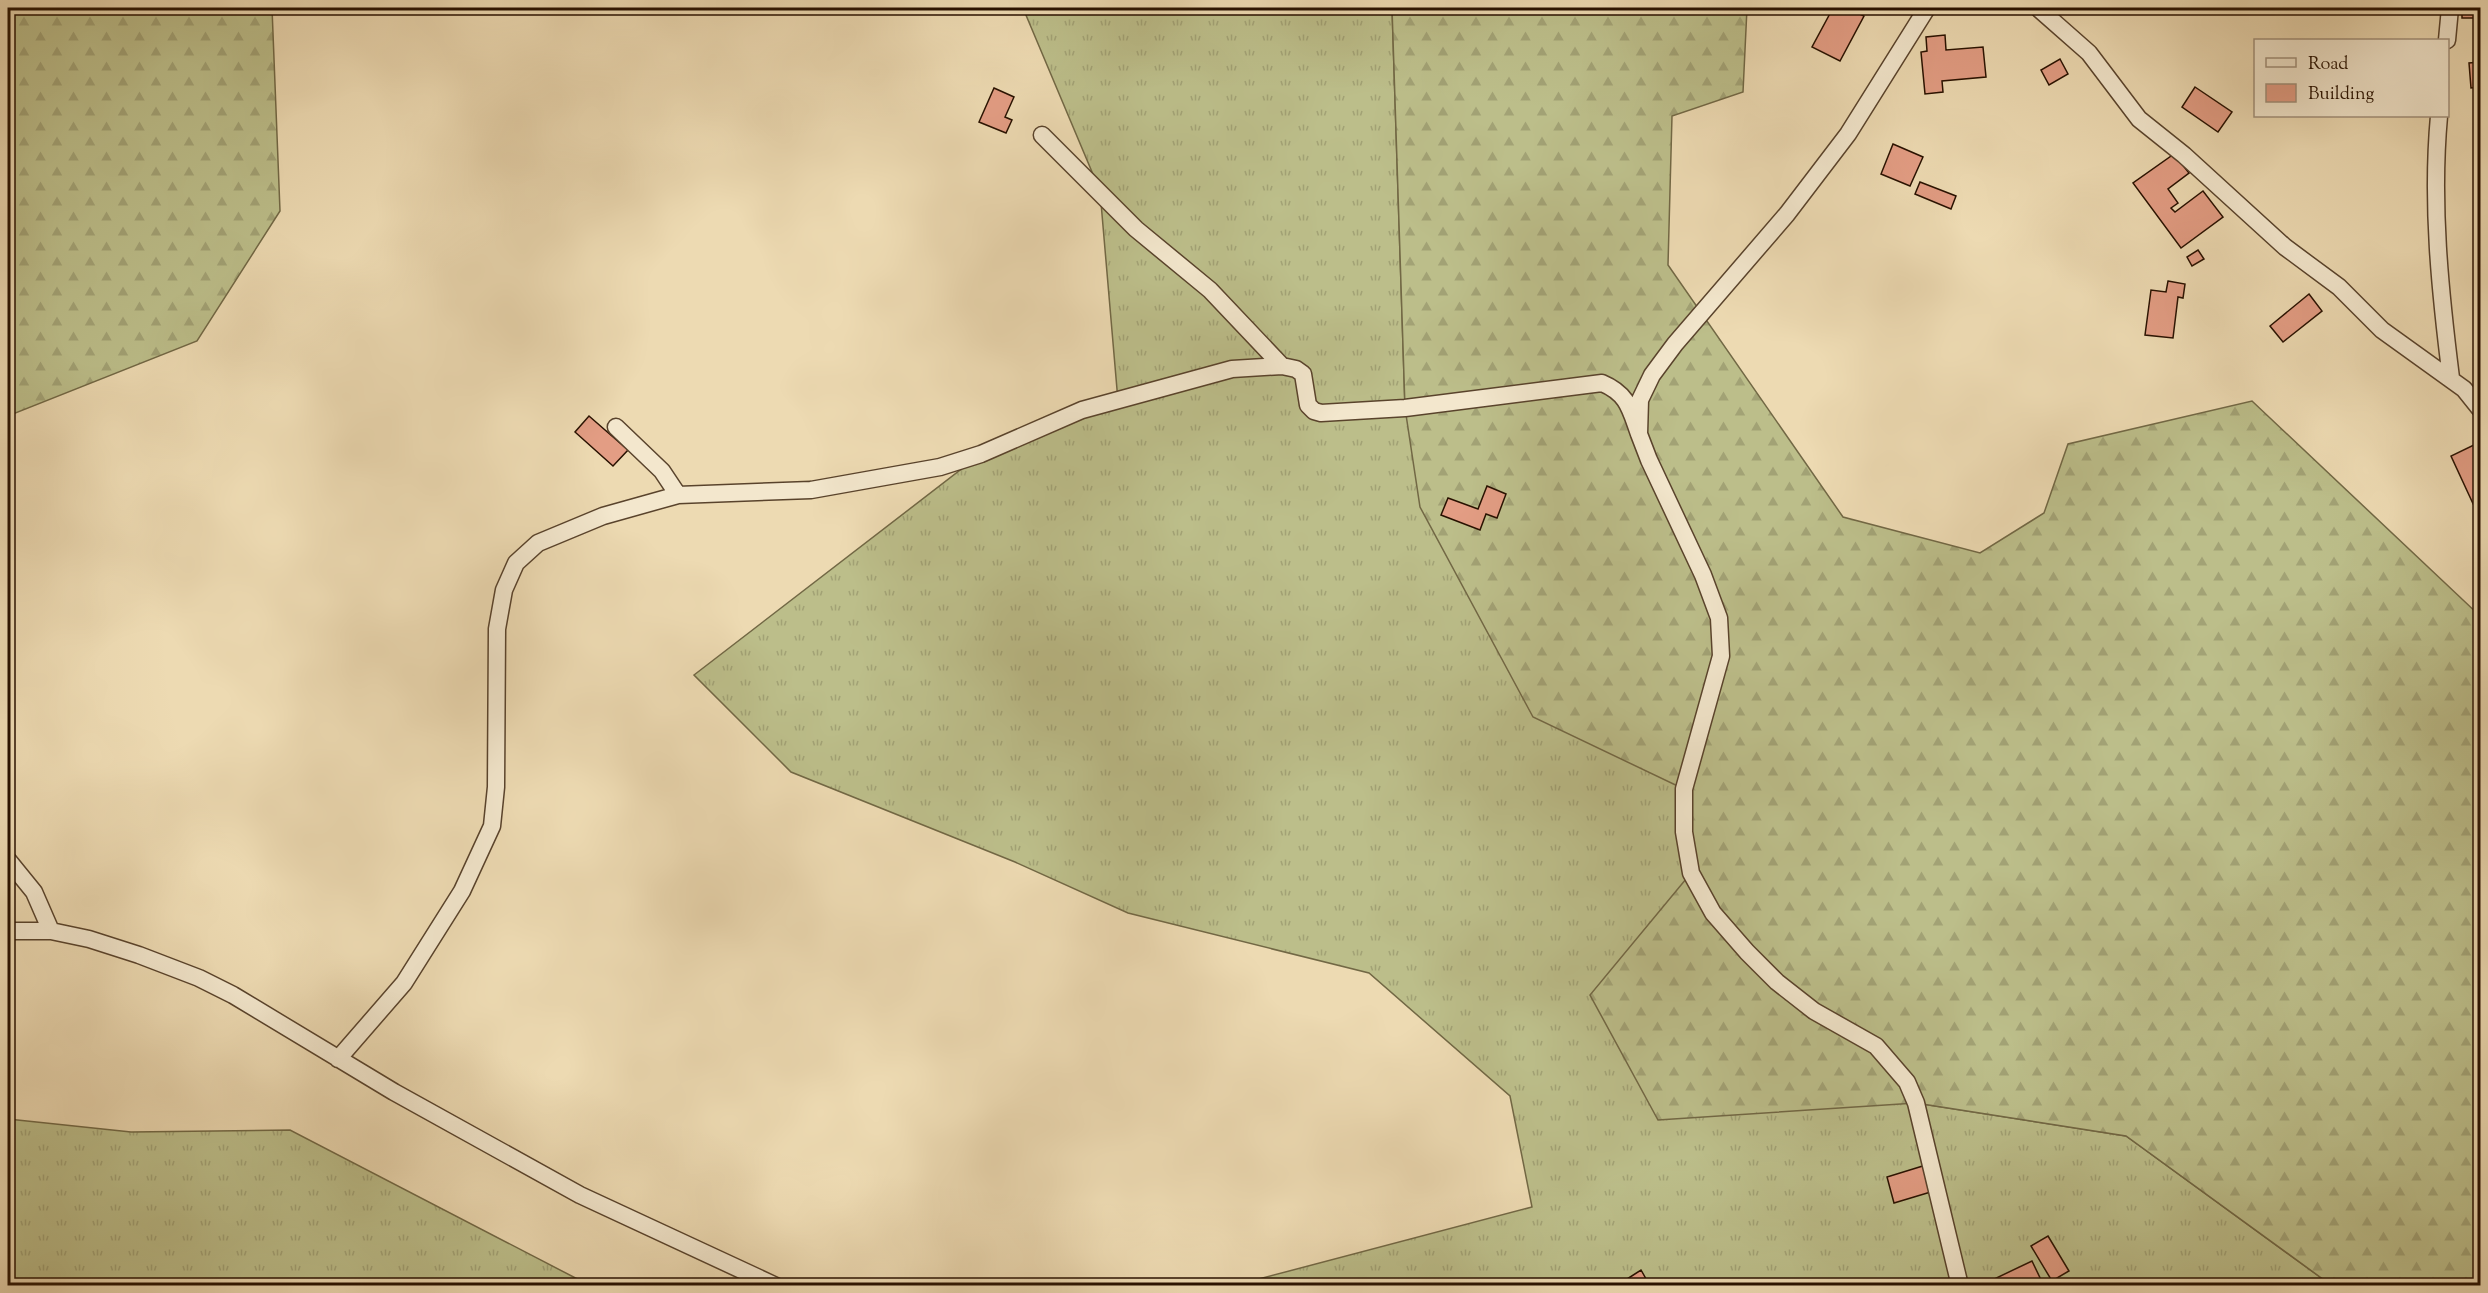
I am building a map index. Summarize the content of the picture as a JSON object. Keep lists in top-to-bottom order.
{
  "legend": ["Road", "Building"]
}
